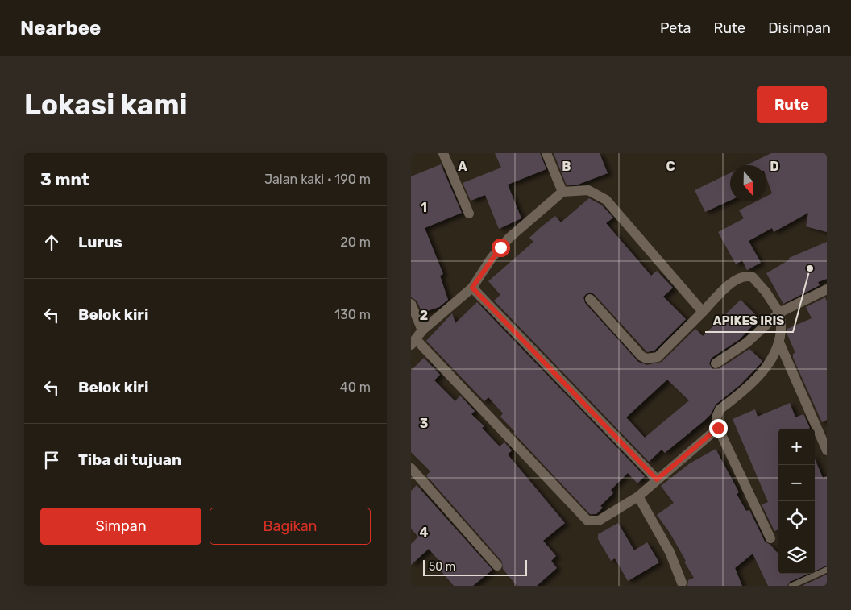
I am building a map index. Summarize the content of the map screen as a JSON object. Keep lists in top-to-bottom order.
{
  "places": ["APIKES IRIS"],
  "scale_bar": "50 m",
  "north": "bottom",
  "page": {
    "header": "Nearbee",
    "nav": ["Peta", "Rute", "Disimpan"],
    "buttons": [
      "Rute",
      ["Simpan", "Bagikan"]
    ],
    "title": "Lokasi kami",
    "heading": ["3 mnt", "Jalan kaki · 190 m"],
    "list": [
      ["Lurus", "20 m"],
      ["Belok kiri", "130 m"],
      ["Belok kiri", "40 m"],
      "Tiba di tujuan"
    ],
    "map_buttons": ["+", "−"],
    "scale": "50 m"
  },
  "grid": {
    "columns": [
      "A",
      "B",
      "C",
      "D"
    ],
    "rows": [
      "1",
      "2",
      "3",
      "4"
    ]
  }
}
